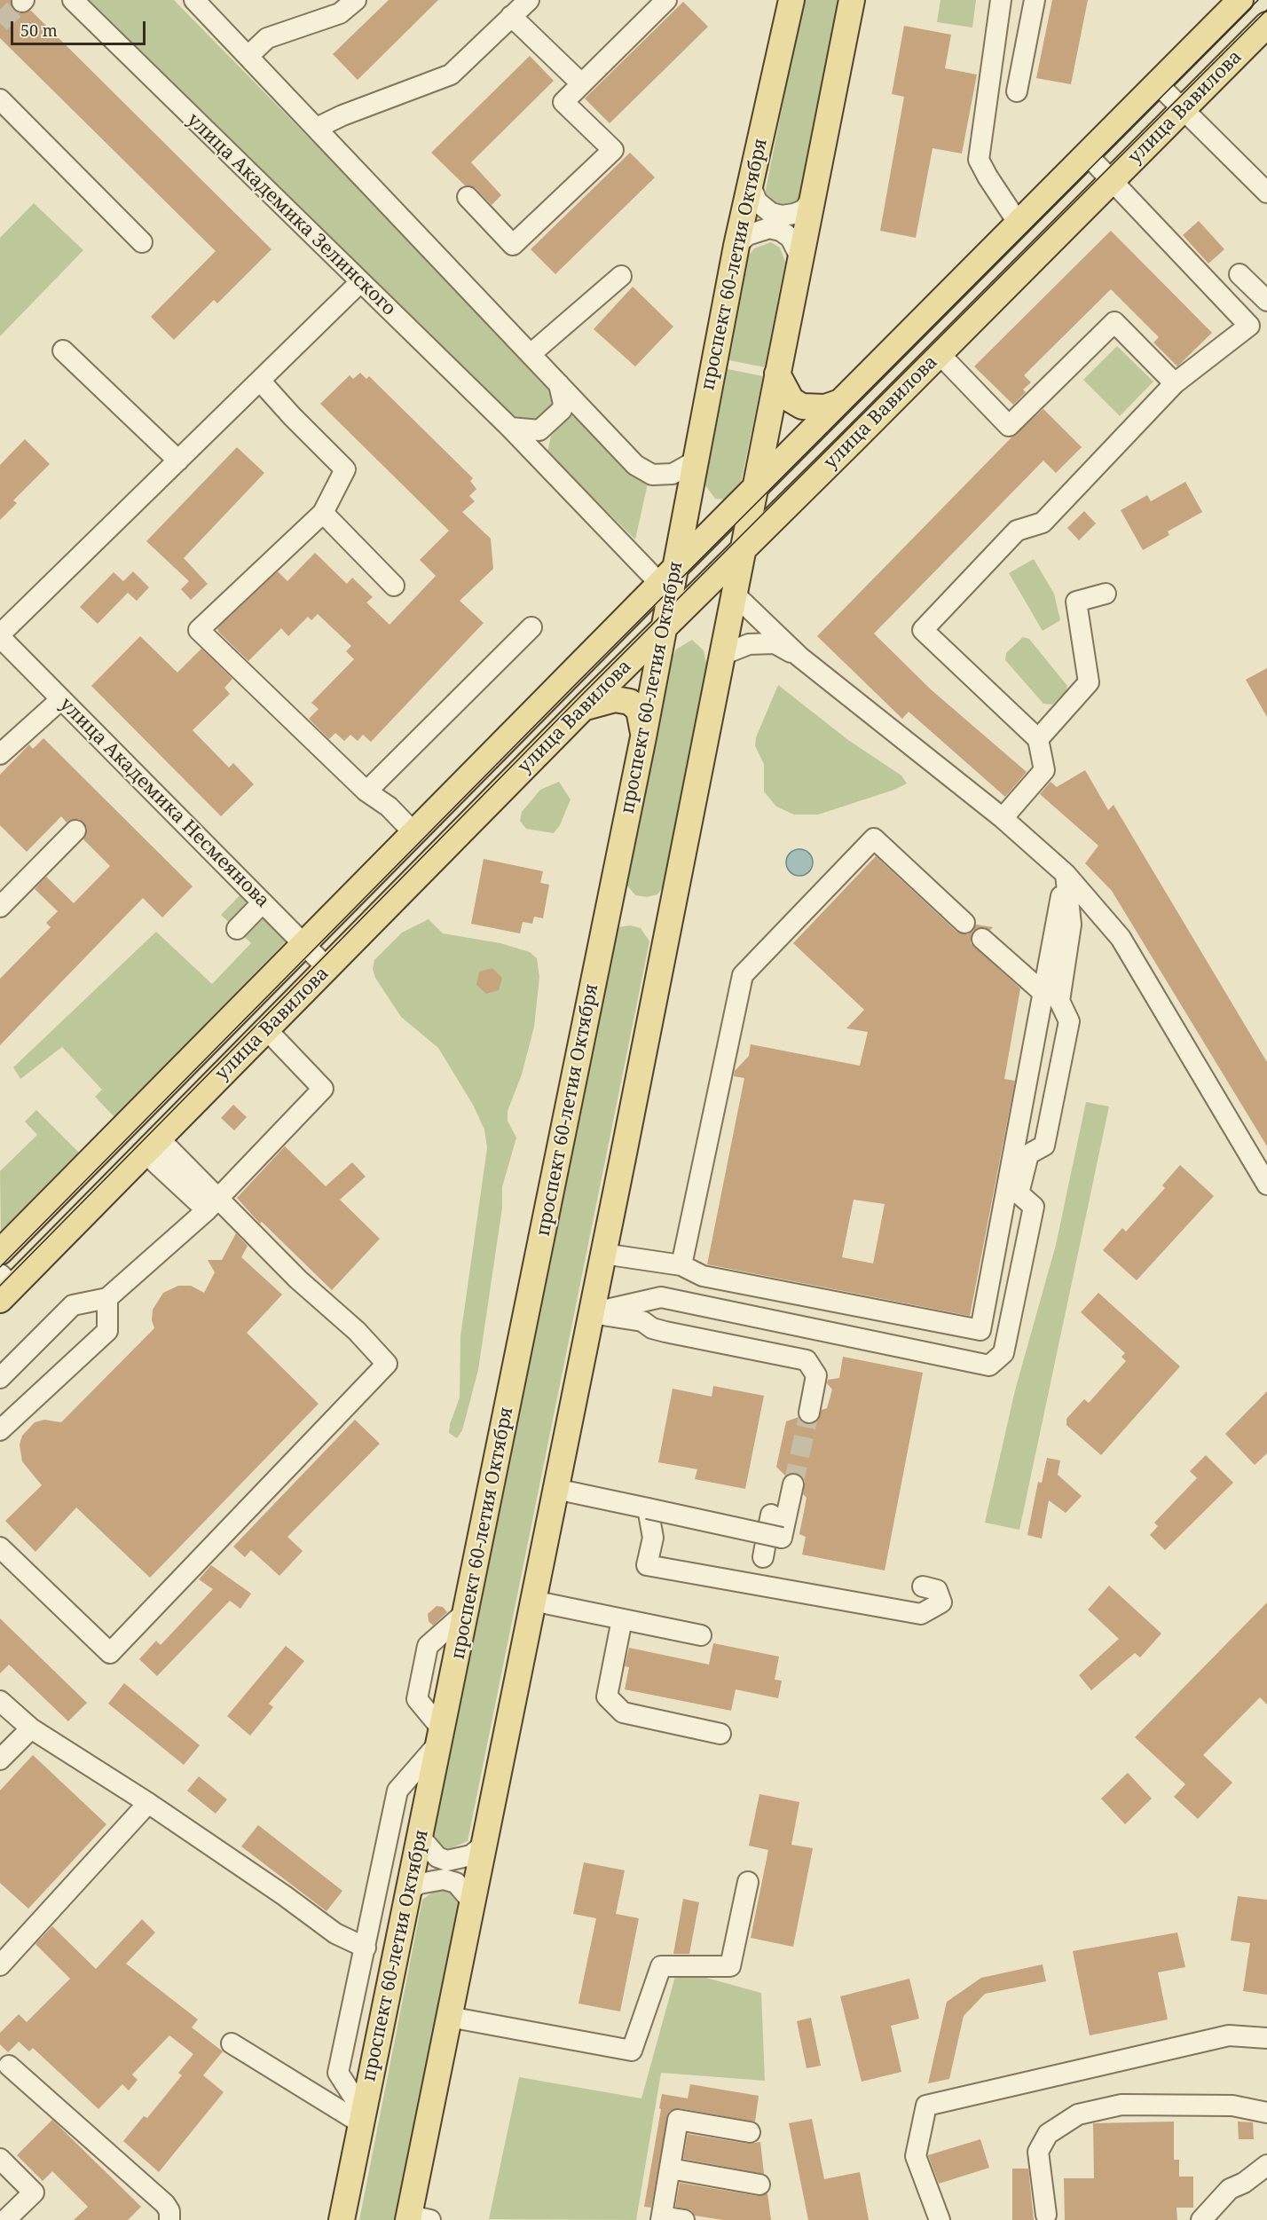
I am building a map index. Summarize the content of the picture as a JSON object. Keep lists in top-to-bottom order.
{
  "streets": {
    "main road": ["улица Вавилова", "проспект 60-летия Октября"],
    "street": ["улица Академика Зелинского", "улица Академика Несмеянова"]
  },
  "crossings": [
    ["улица Вавилова", "улица Академика Зелинского"],
    ["улица Вавилова", "проспект 60-летия Октября"],
    ["улица Вавилова", "улица Академика Несмеянова"],
    ["улица Академика Зелинского", "проспект 60-летия Октября"]
  ],
  "scale_bar": "50 m"
}
